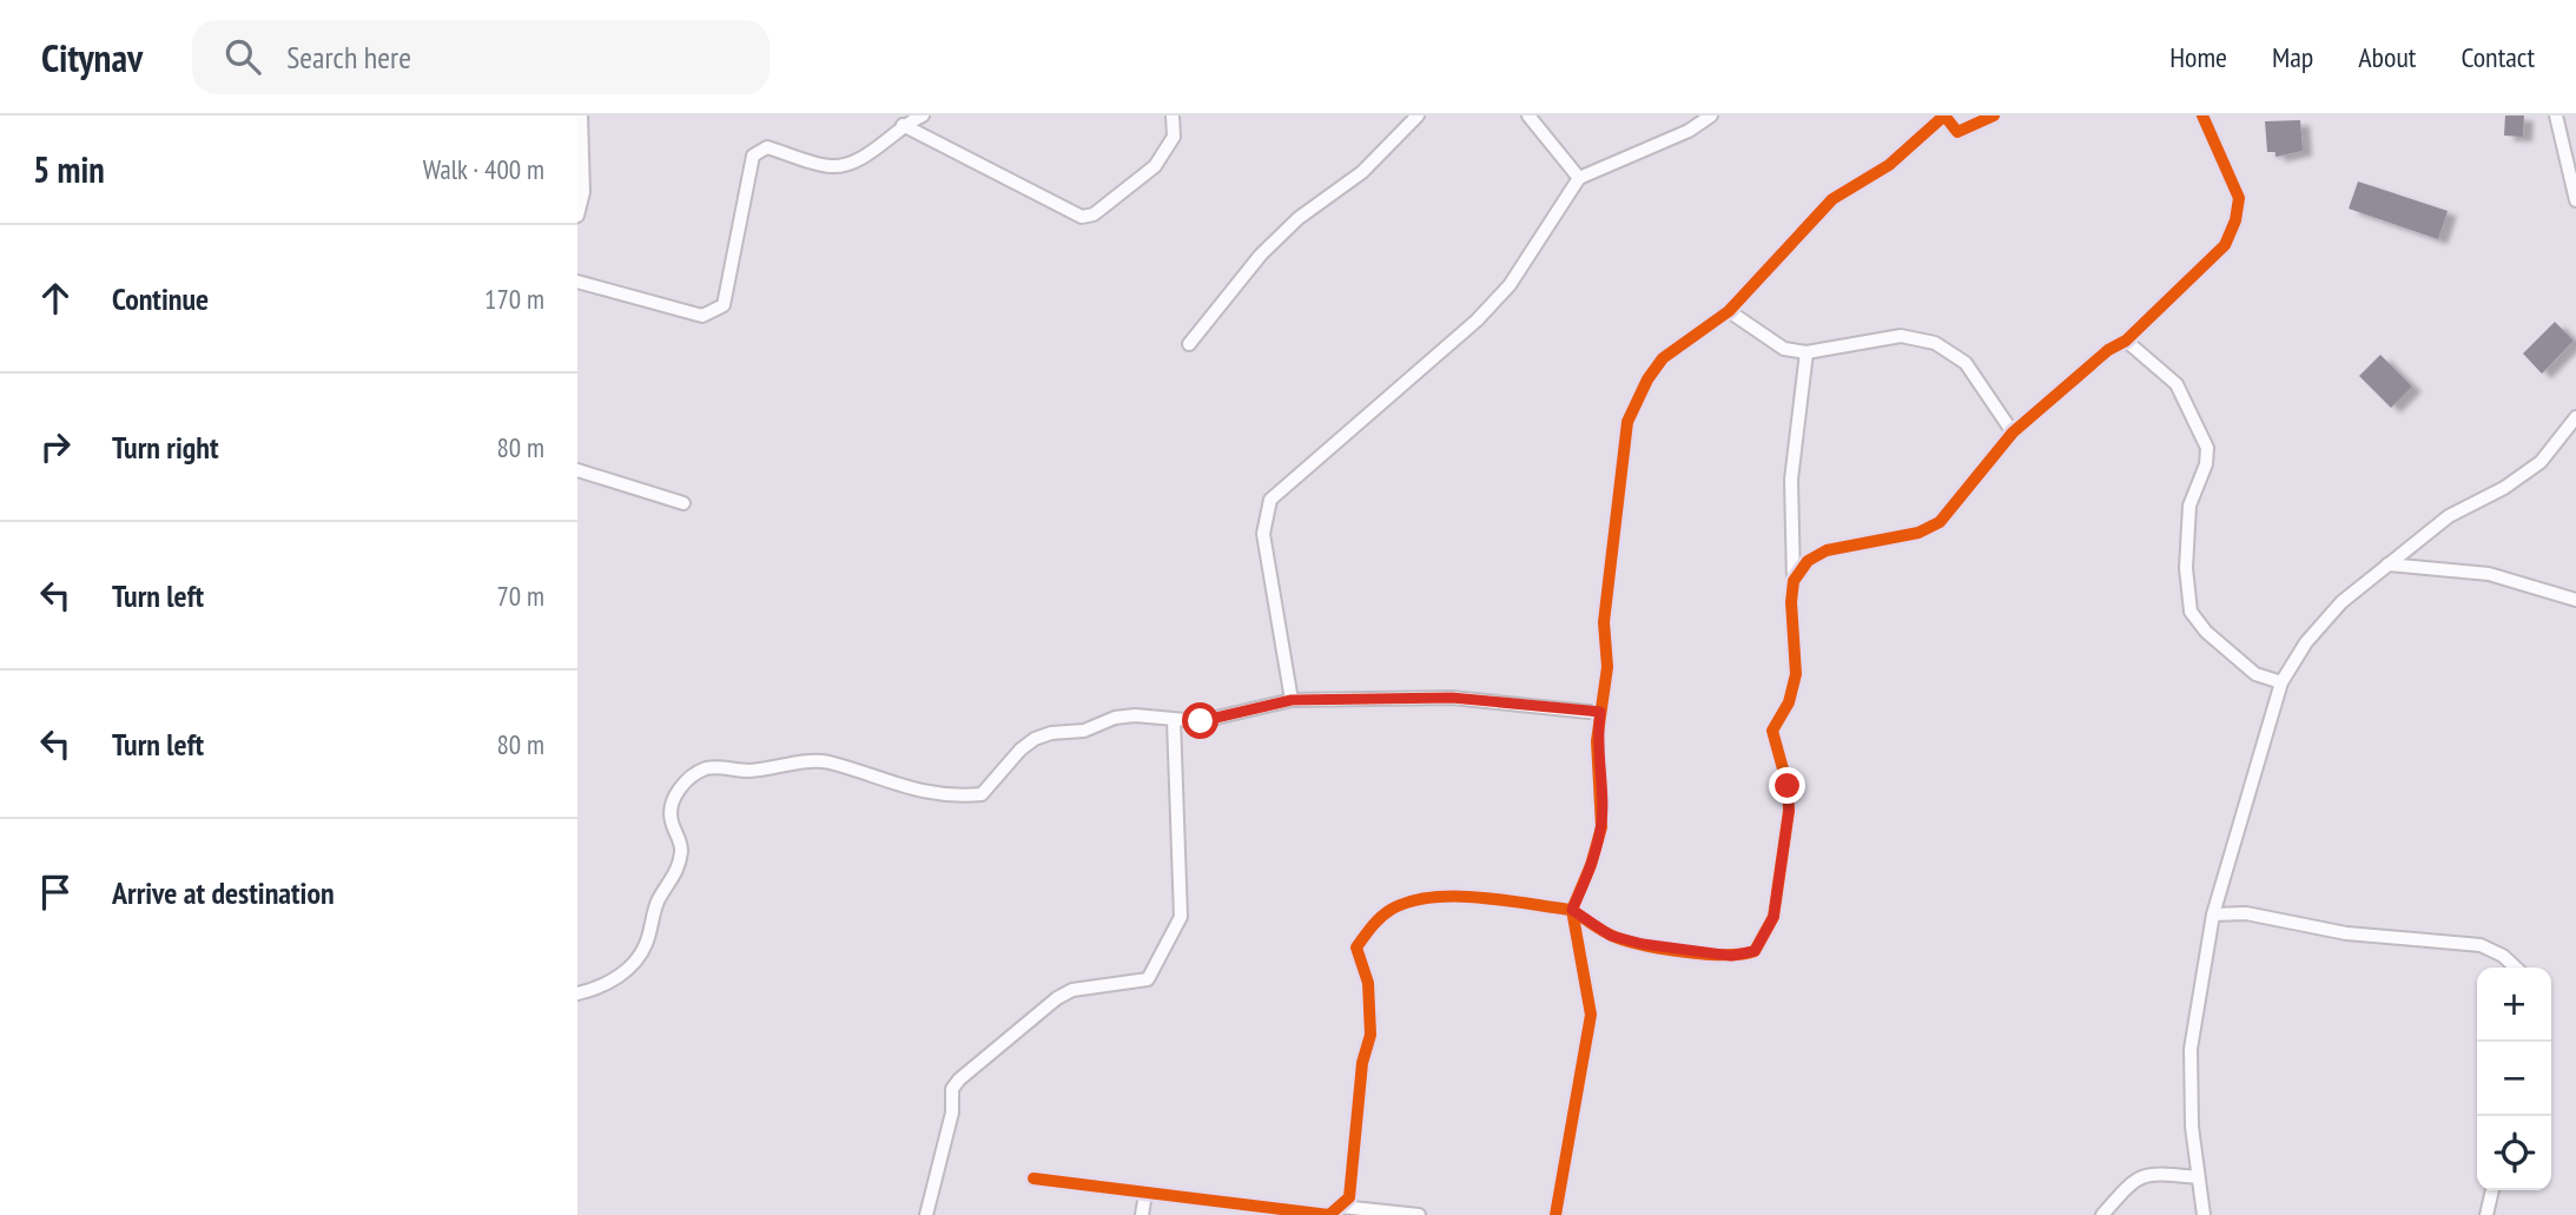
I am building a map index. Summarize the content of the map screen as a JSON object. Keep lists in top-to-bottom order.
{
  "page": {
    "header": "Citynav",
    "search": "Search here",
    "nav": [
      "Home",
      "Map",
      "About",
      "Contact"
    ],
    "heading": ["5 min", "Walk · 400 m"],
    "list": [
      ["Continue", "170 m"],
      ["Turn right", "80 m"],
      ["Turn left", "70 m"],
      ["Turn left", "80 m"],
      "Arrive at destination"
    ],
    "map_buttons": ["+", "−"]
  }
}
